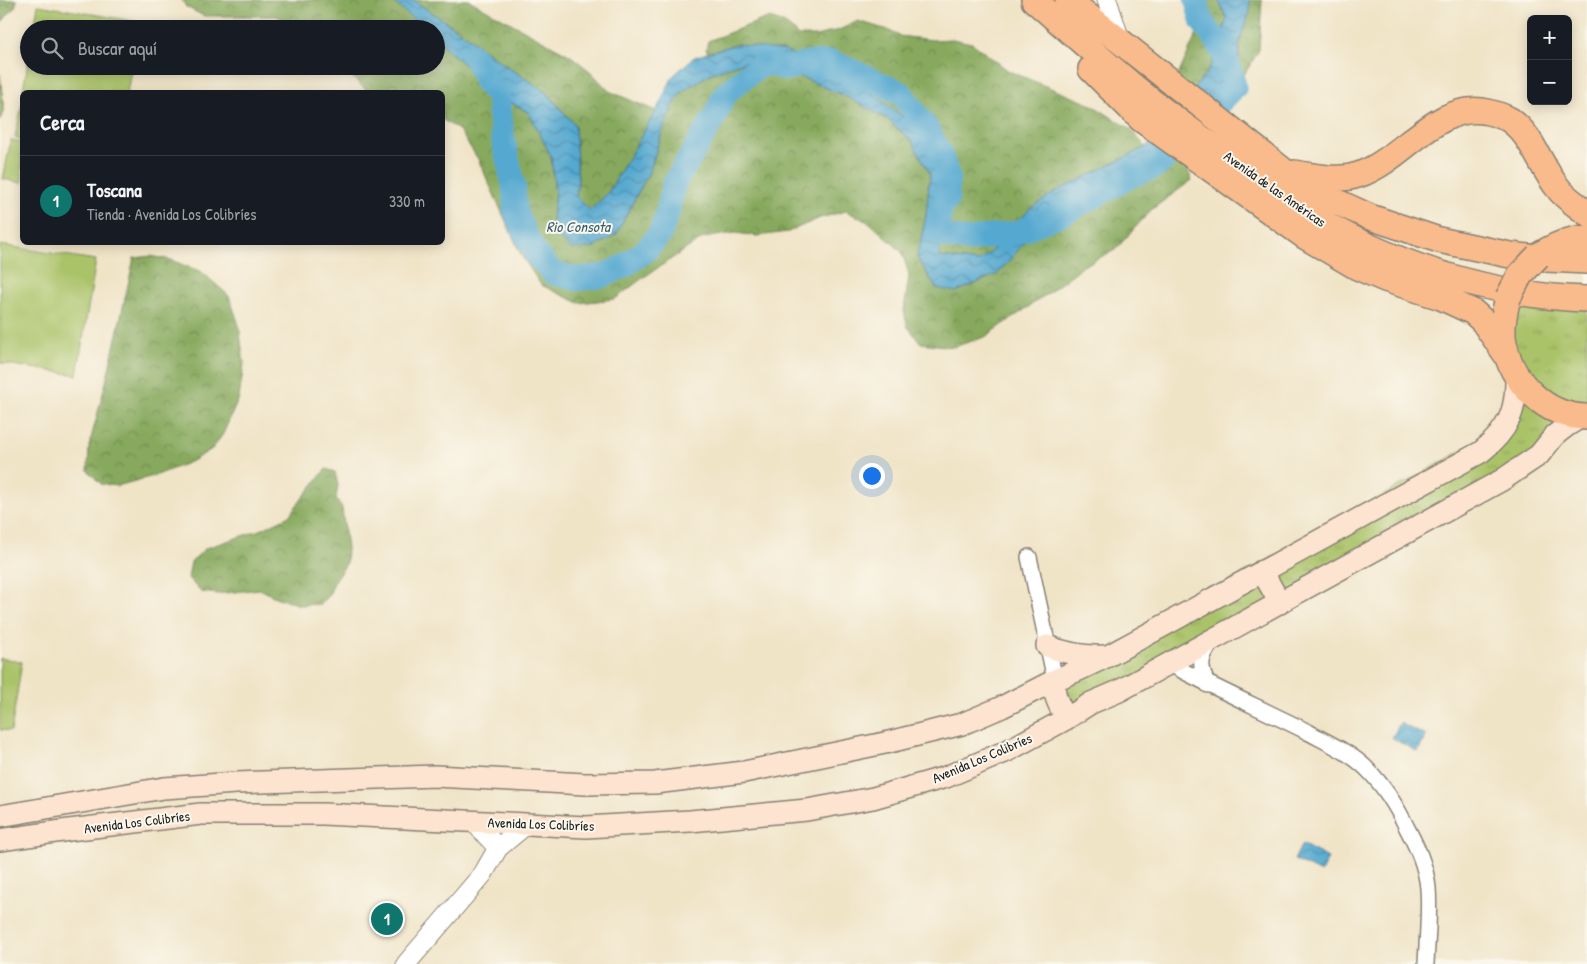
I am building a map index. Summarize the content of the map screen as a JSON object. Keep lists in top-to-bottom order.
{
  "streets": {
    "highway": ["Avenida de las Américas"],
    "main road": ["Avenida Los Colibríes"]
  },
  "water": ["Rio Consota"],
  "page": {
    "map_buttons": ["+", "−"],
    "search": "Buscar aquí",
    "heading": "Cerca",
    "list": [
      {
        "mark": "1",
        "name": "Toscana",
        "note": "Tienda · Avenida Los Colibríes",
        "value": "330 m"
      }
    ],
    "pins": "1"
  }
}
